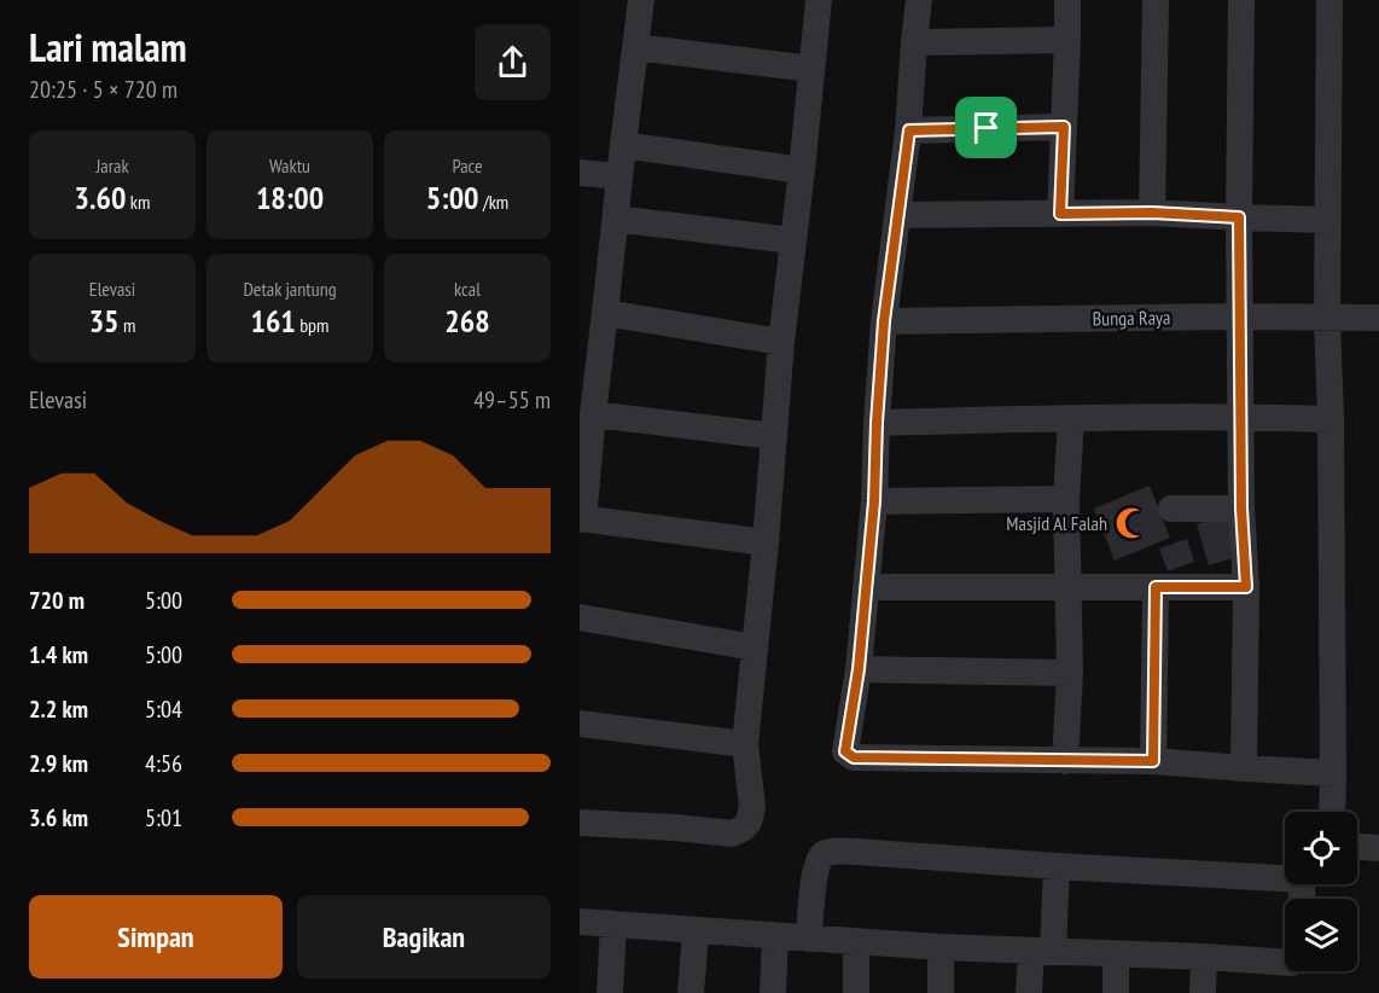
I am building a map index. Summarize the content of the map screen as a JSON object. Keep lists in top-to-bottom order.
{
  "streets": {
    "street": ["Bunga Raya"]
  },
  "places": {
    "mosque": ["Masjid Al Falah"]
  },
  "page": {
    "heading": ["Lari malam", "20:25 · 5 × 720 m"],
    "stats": [
      ["Jarak", "3.60 km"],
      ["Waktu", "18:00"],
      ["Pace", "5:00 /km"],
      ["Elevasi", "35 m"],
      ["Detak jantung", "161 bpm"],
      ["kcal", "268"]
    ],
    "chart": ["Elevasi", "49–55 m"],
    "list": [
      {
        "name": "720 m",
        "note": "5:00"
      },
      {
        "name": "1.4 km",
        "note": "5:00"
      },
      {
        "name": "2.2 km",
        "note": "5:04"
      },
      {
        "name": "2.9 km",
        "note": "4:56"
      },
      {
        "name": "3.6 km",
        "note": "5:01"
      }
    ],
    "buttons": ["Simpan", "Bagikan"]
  }
}
